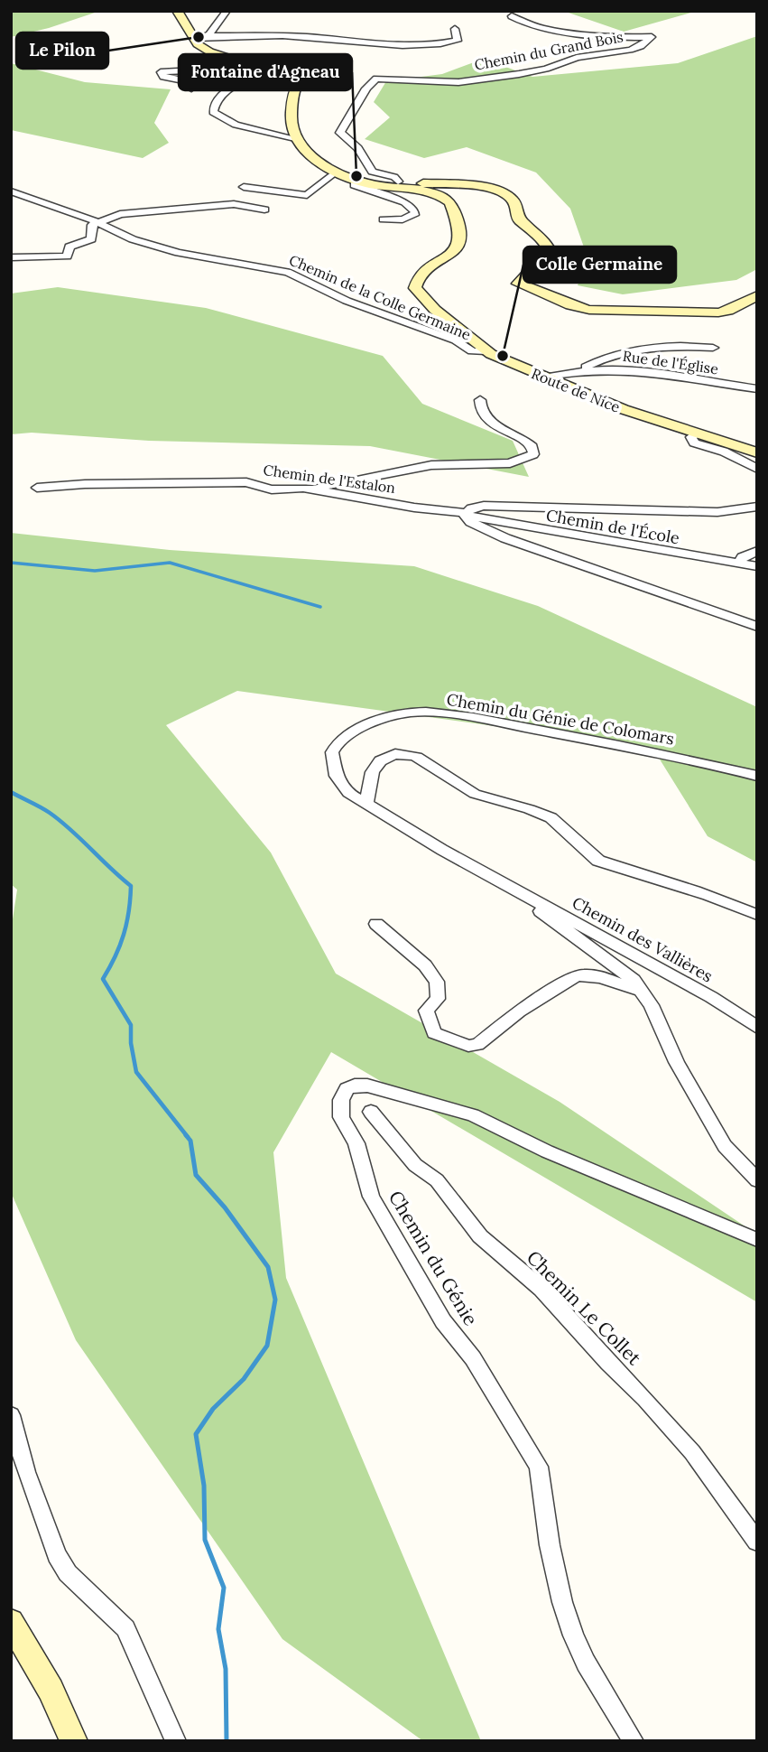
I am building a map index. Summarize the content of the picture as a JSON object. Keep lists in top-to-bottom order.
{
  "streets": {
    "main road": ["Route de Nice"],
    "street": [
      "Chemin du Grand Bois",
      "Chemin de la Colle Germaine",
      "Rue de l'Église",
      "Chemin de l'Estalon",
      "Chemin de l'École",
      "Chemin du Génie de Colomars",
      "Chemin des Vallières",
      "Chemin du Génie",
      "Chemin Le Collet"
    ]
  },
  "crossings": [
    ["Chemin de la Colle Germaine", "Route de Nice"],
    ["Rue de l'Église", "Route de Nice"],
    ["Chemin de l'Estalon", "Chemin de l'École"],
    ["Chemin du Génie de Colomars", "Chemin des Vallières"]
  ],
  "places": ["Le Pilon", "Fontaine d'Agneau", "Colle Germaine"]
}
